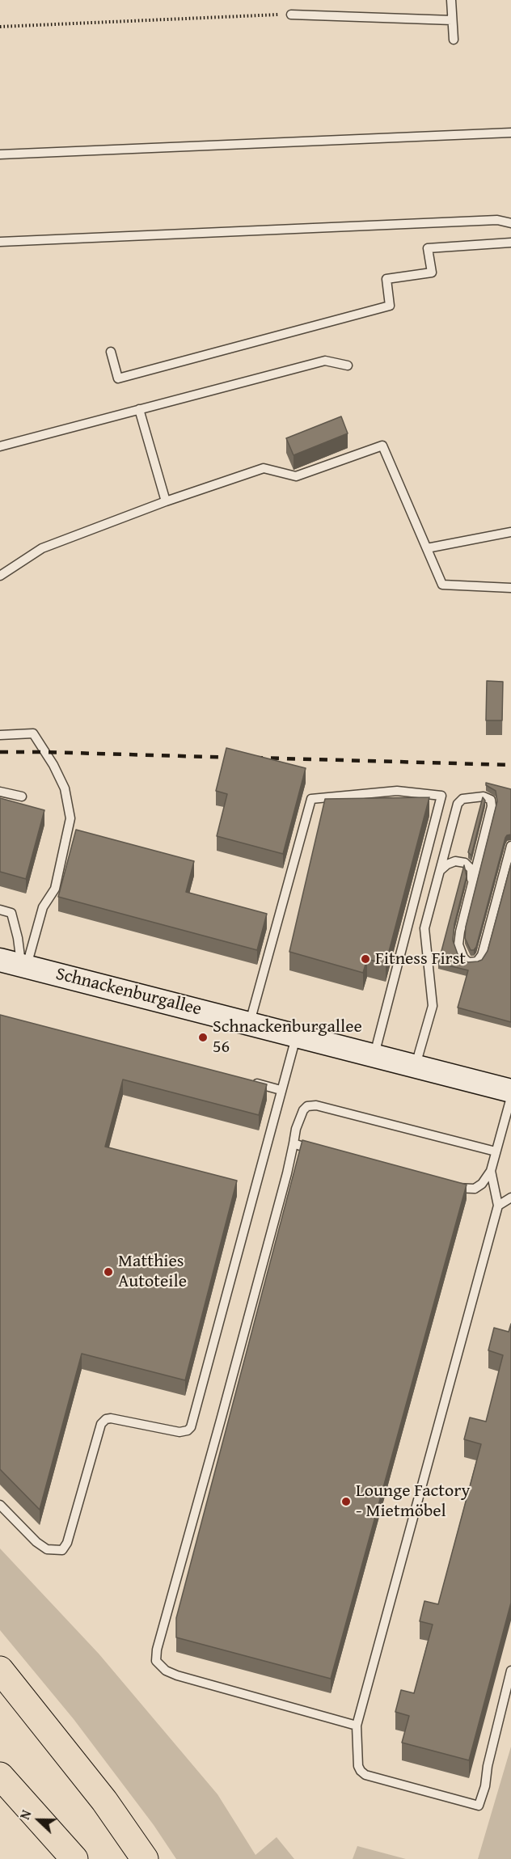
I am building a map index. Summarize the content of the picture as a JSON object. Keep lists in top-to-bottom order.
{
  "streets": {
    "main road": ["Schnackenburgallee"]
  },
  "places": [
    "Fitness First",
    "Schnackenburgallee 56",
    "Matthies Autoteile",
    "Lounge Factory - Mietmöbel"
  ],
  "north": "left"
}
